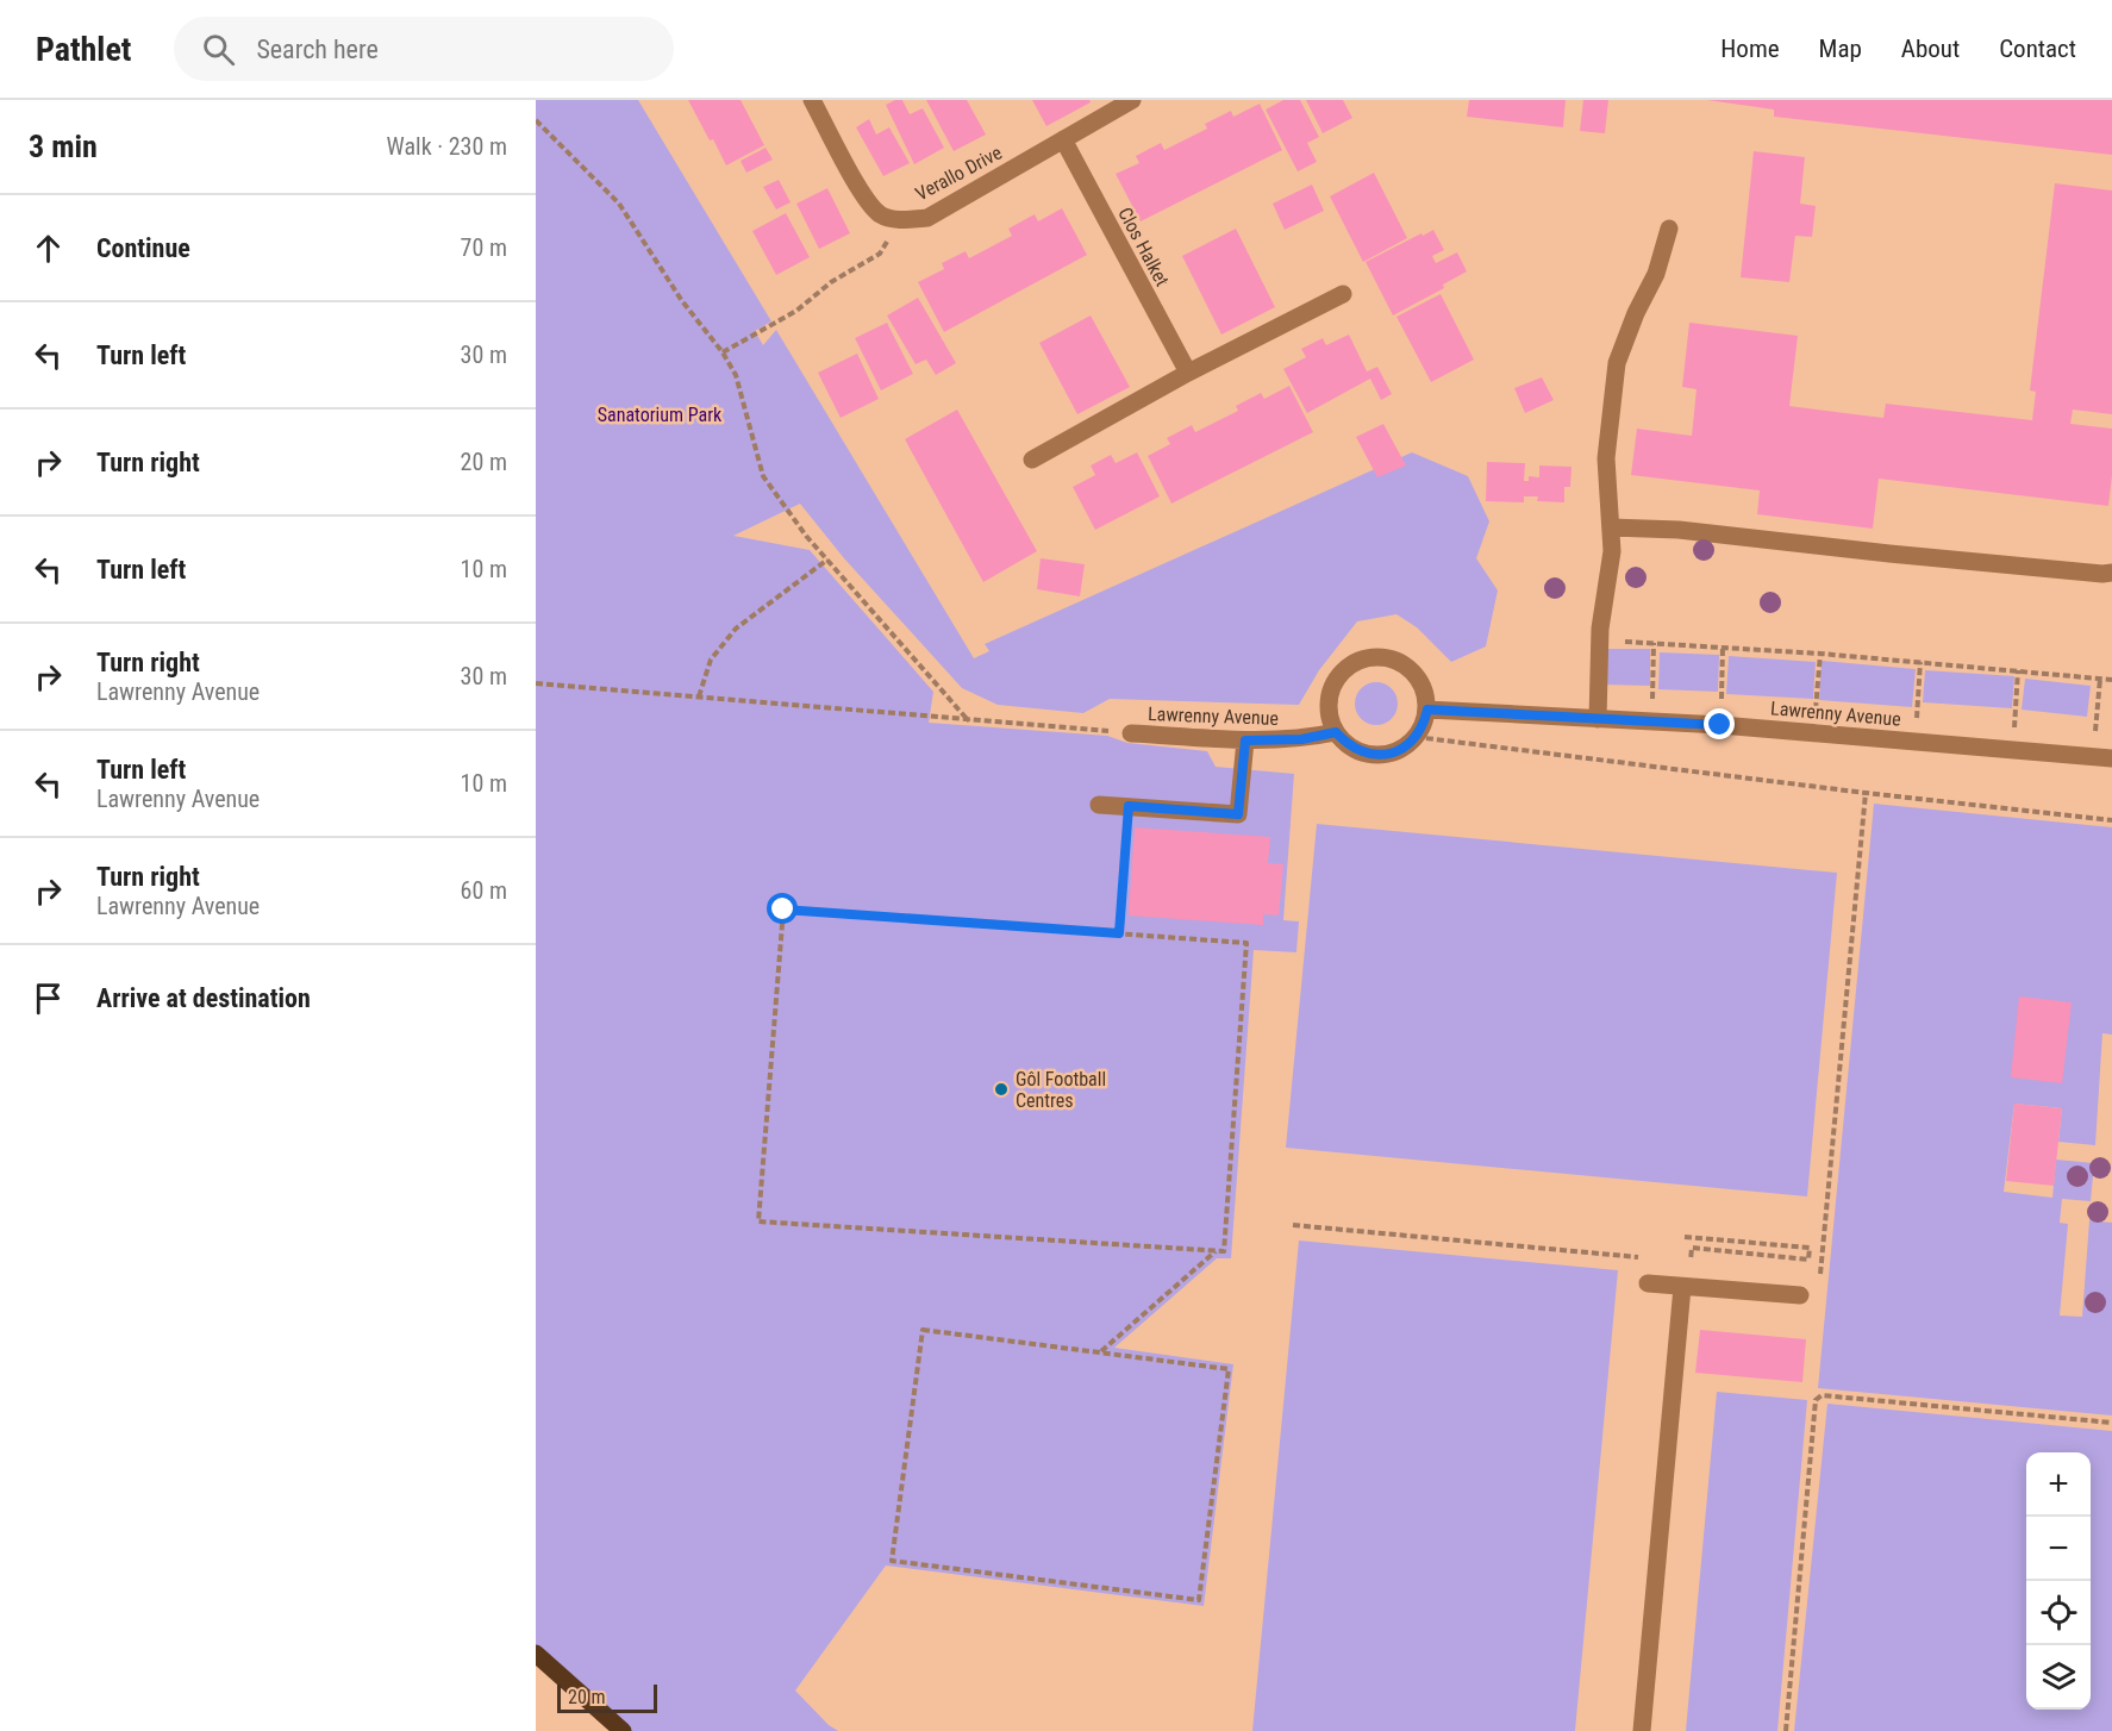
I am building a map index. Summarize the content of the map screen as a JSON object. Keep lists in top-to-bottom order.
{
  "streets": {
    "street": ["Verallo Drive", "Clos Halket", "Lawrenny Avenue"]
  },
  "crossings": [
    ["Verallo Drive", "Clos Halket"]
  ],
  "parks": ["Sanatorium Park"],
  "places": ["Gôl Football Centres"],
  "scale_bar": "20 m",
  "page": {
    "header": "Pathlet",
    "search": "Search here",
    "nav": [
      "Home",
      "Map",
      "About",
      "Contact"
    ],
    "heading": ["3 min", "Walk · 230 m"],
    "list": [
      ["Continue", "70 m"],
      ["Turn left", "30 m"],
      ["Turn right", "20 m"],
      ["Turn left", "10 m"],
      ["Turn right", "Lawrenny Avenue", "30 m"],
      ["Turn left", "Lawrenny Avenue", "10 m"],
      ["Turn right", "Lawrenny Avenue", "60 m"],
      "Arrive at destination"
    ],
    "map_buttons": ["+", "−"],
    "scale": "20 m"
  }
}
